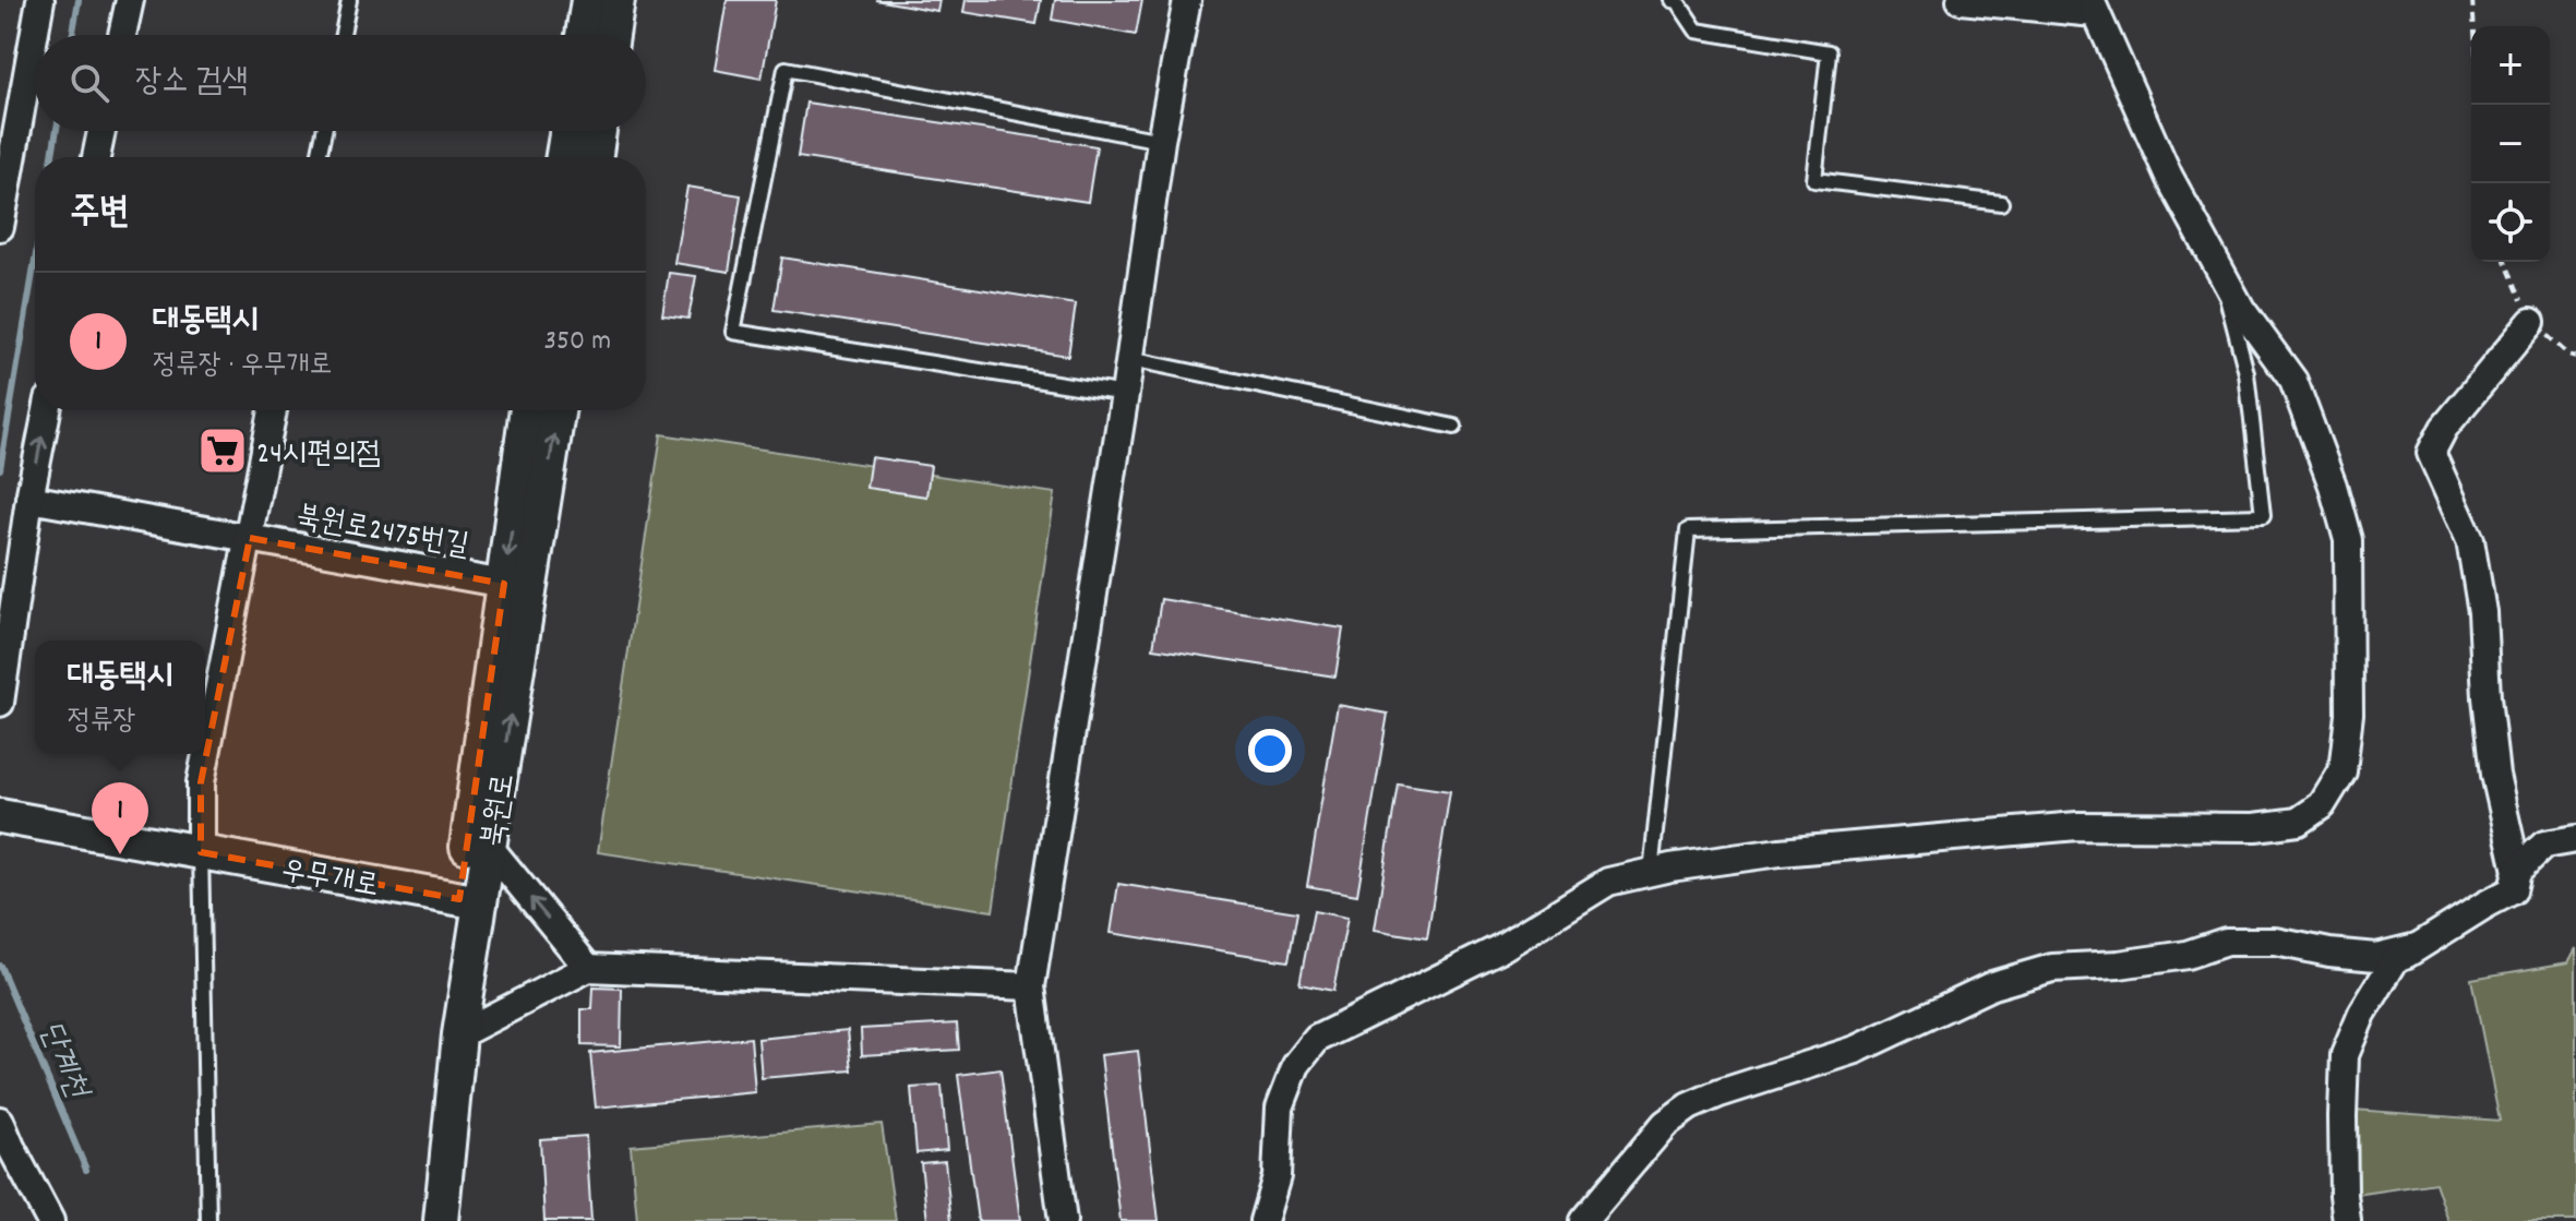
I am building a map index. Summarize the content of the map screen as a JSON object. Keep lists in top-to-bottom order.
{
  "streets": {
    "street": ["북원로2475번길", "북원로", "우무개로"]
  },
  "crossings": [
    ["북원로2475번길", "북원로"],
    ["북원로", "우무개로"]
  ],
  "water": ["단계천"],
  "places": {
    "supermarket": ["24시편의점"]
  },
  "page": {
    "map_buttons": ["+", "−"],
    "search": "장소 검색",
    "heading": "주변",
    "list": [
      {
        "mark": "1",
        "name": "대동택시",
        "note": "정류장 · 우무개로",
        "value": "350 m"
      }
    ],
    "popup": ["대동택시", "정류장"],
    "pins": "1"
  }
}
